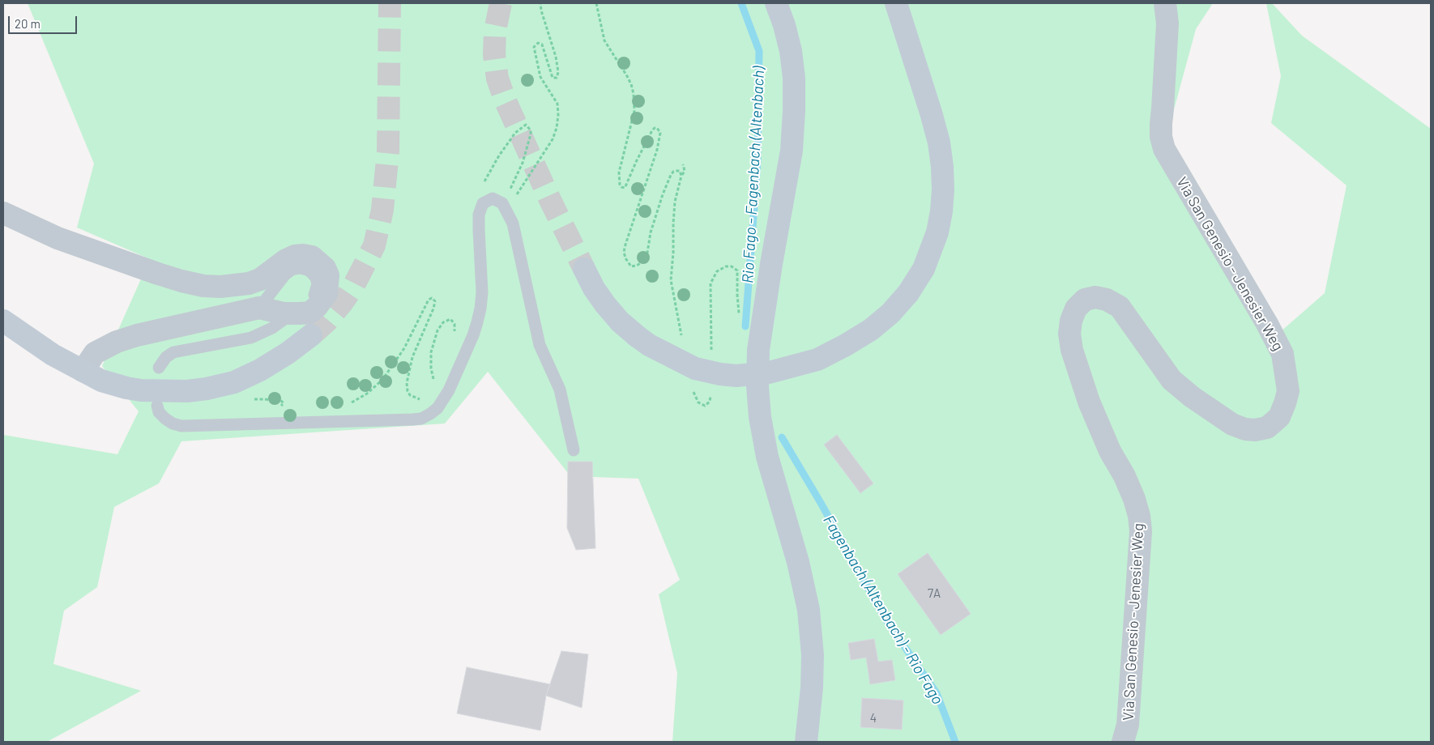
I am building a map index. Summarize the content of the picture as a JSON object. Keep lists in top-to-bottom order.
{
  "streets": {
    "street": ["Via San Genesio - Jenesier Weg"]
  },
  "water": ["Rio Fago - Fagenbach (Altenbach)", "Fagenbach (Altenbach) - Rio Fago"],
  "house_numbers": ["7A", "4"],
  "scale_bar": "20 m"
}
